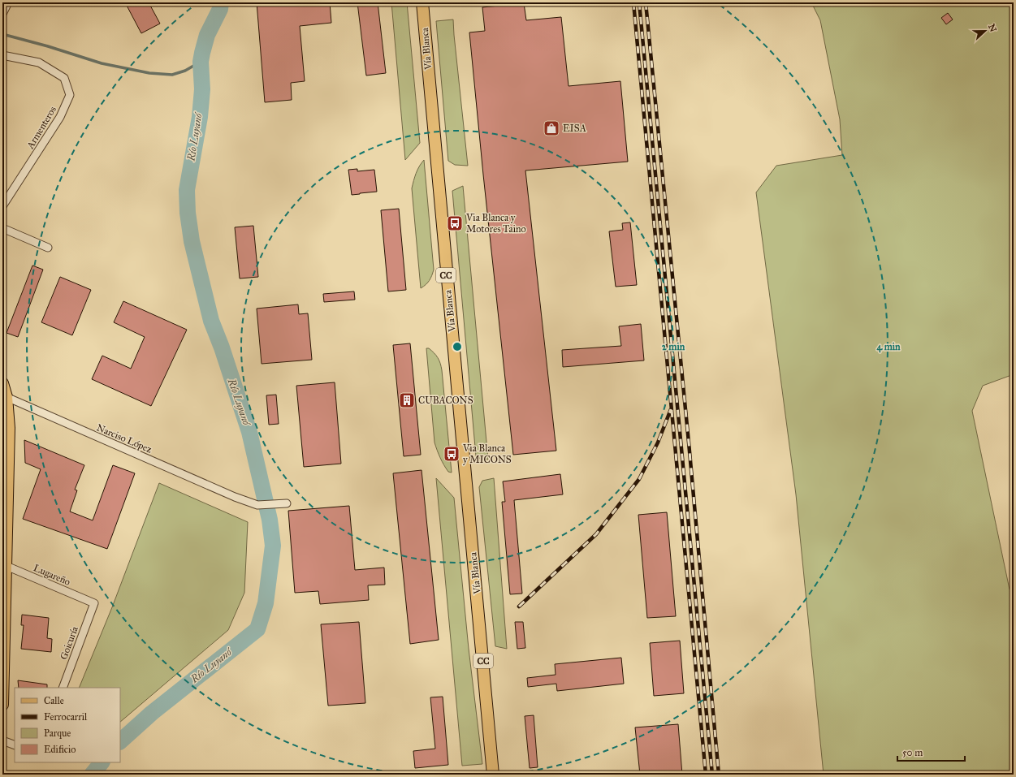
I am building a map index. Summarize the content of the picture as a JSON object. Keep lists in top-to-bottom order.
{
  "streets": {
    "main road": ["Vía Blanca", "CC"],
    "street": [
      "Armenteros",
      "Narciso López",
      "Lugareño",
      "Goicuría"
    ]
  },
  "crossings": [
    ["Lugareño", "Goicuría"]
  ],
  "water": ["Río Luyanó"],
  "places": {
    "shop": ["EISA"],
    "bus stop": ["Via Blanca y Motores Taino", "Via Blanca y MICONS"],
    "building": ["CUBACONS"]
  },
  "legend": [
    "Calle",
    "Ferrocarril",
    "Parque",
    "Edificio"
  ],
  "scale_bar": "50 m",
  "north": "right",
  "rings": ["2 min", "4 min"]
}
